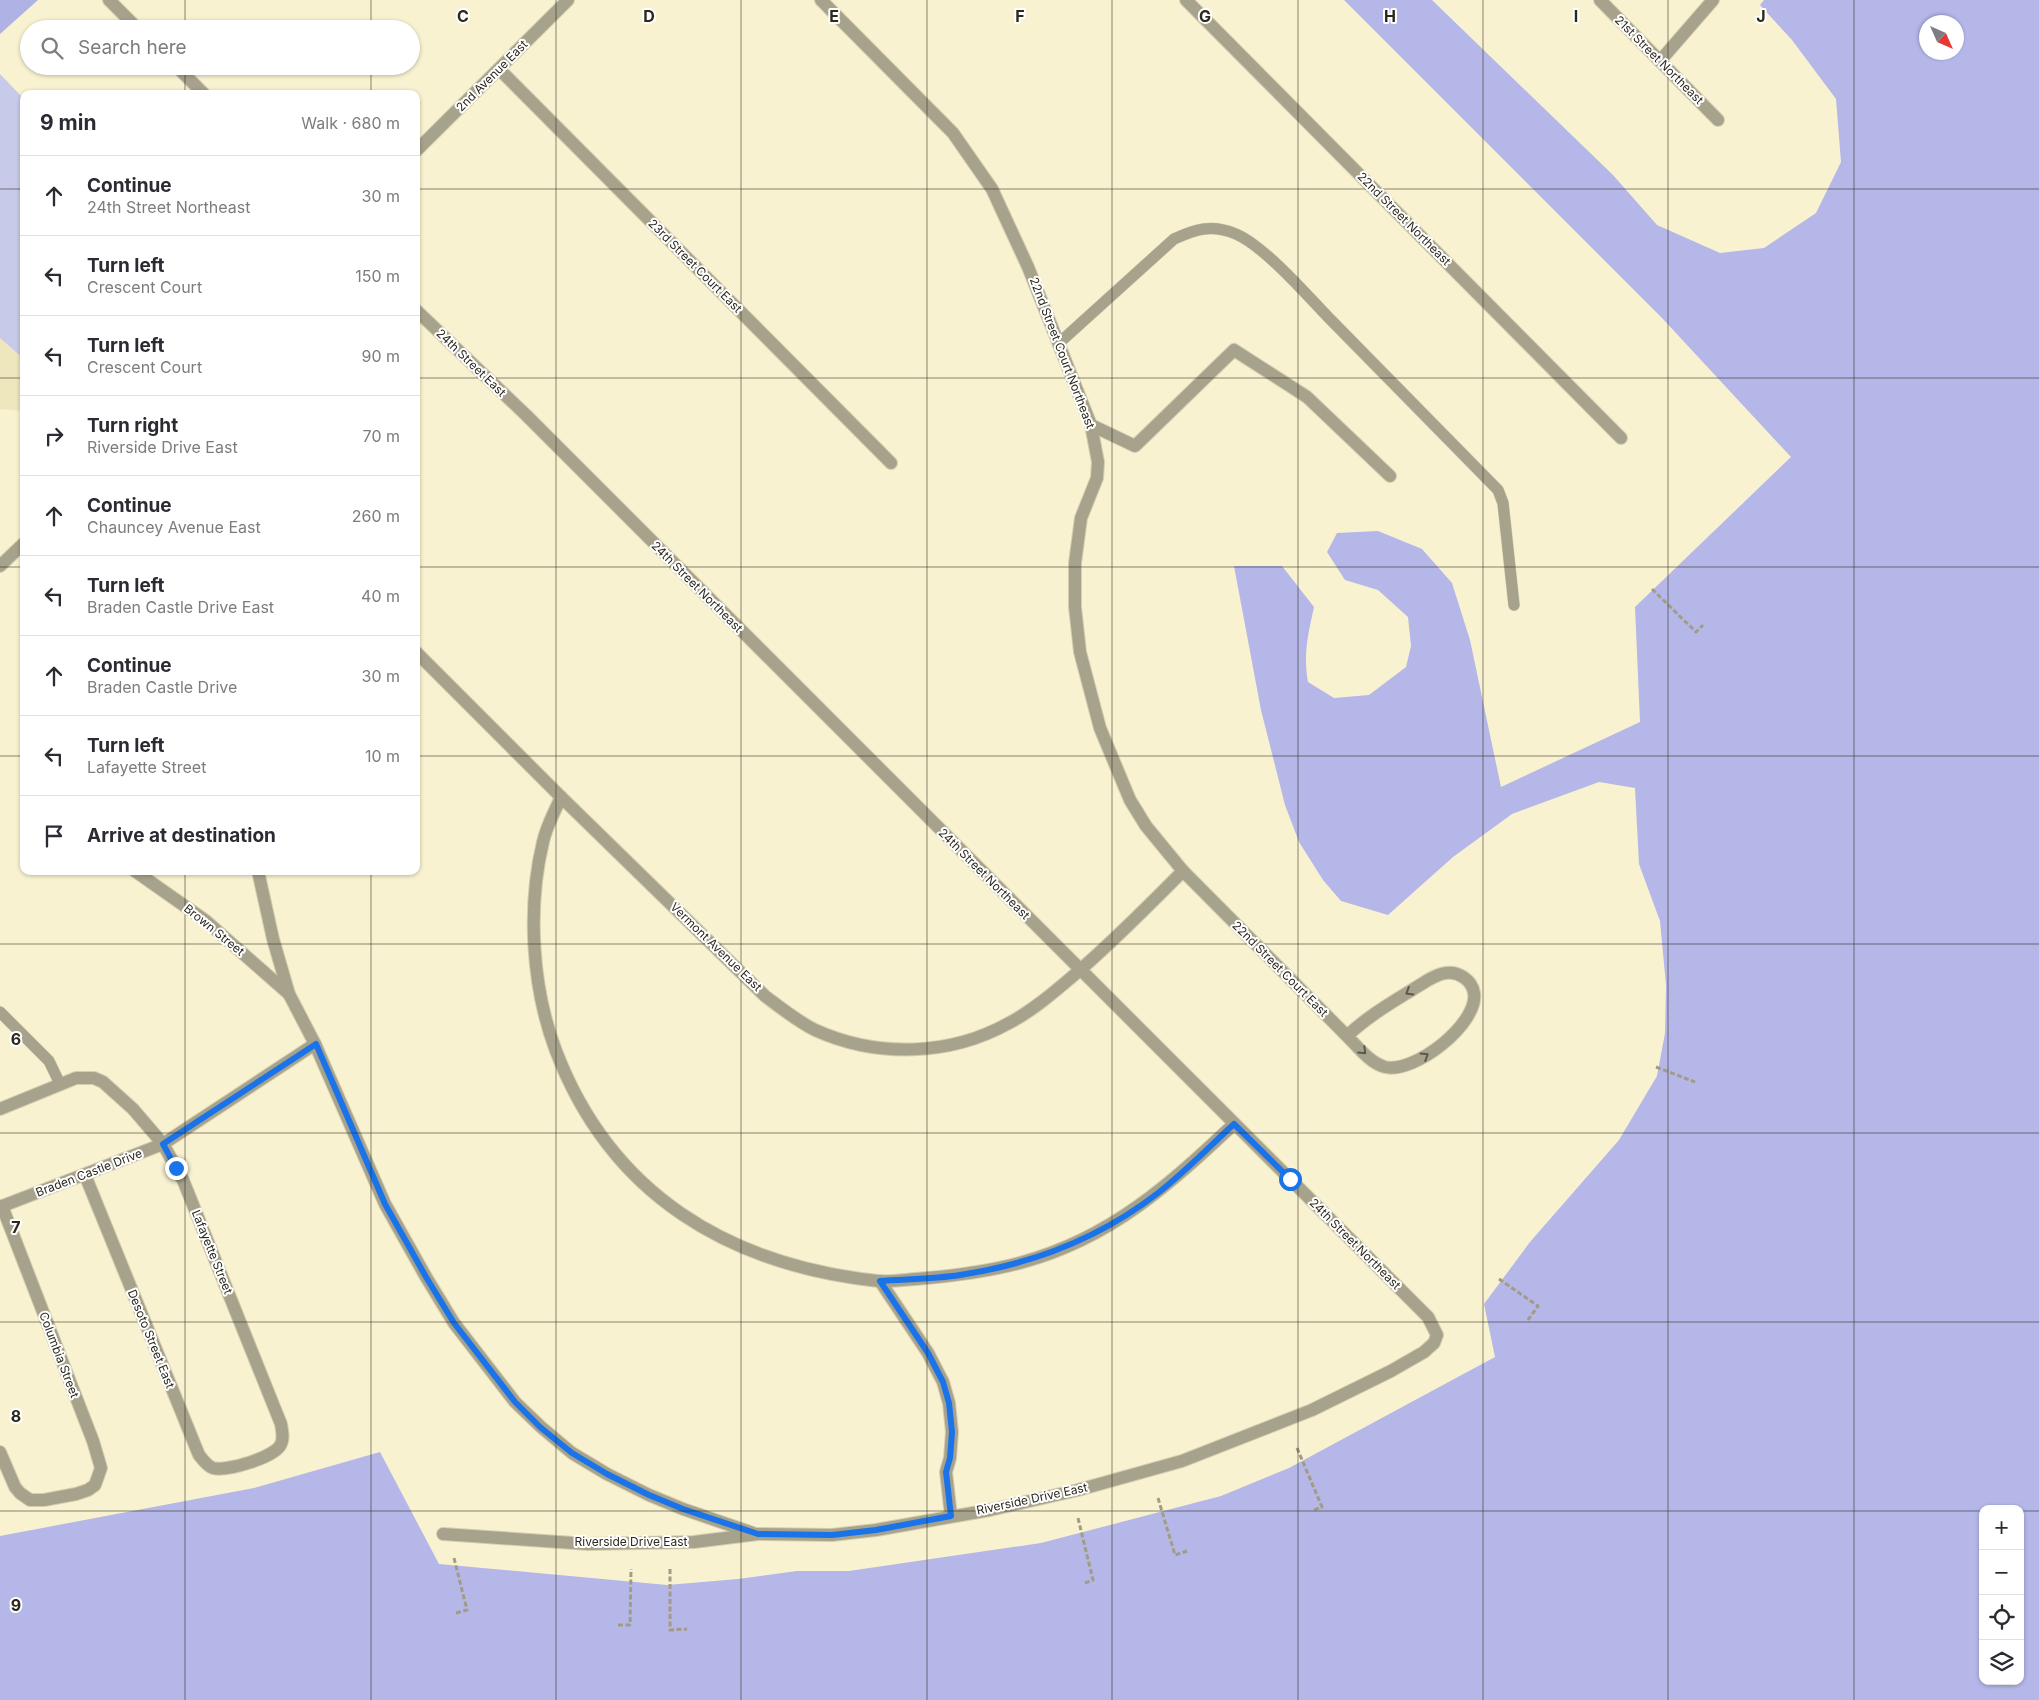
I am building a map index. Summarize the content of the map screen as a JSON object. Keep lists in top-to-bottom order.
{
  "streets": {
    "street": [
      "21st Street Northeast",
      "2nd Avenue East",
      "22nd Street Northeast",
      "23rd Street Court East",
      "22nd Street Court Northeast",
      "24th Street East",
      "24th Street Northeast",
      "Brown Street",
      "Vermont Avenue East",
      "22nd Street Court East",
      "Braden Castle Drive",
      "Lafayette Street",
      "Desoto Street East",
      "Columbia Street",
      "Riverside Drive East"
    ]
  },
  "crossings": [
    ["2nd Avenue East", "23rd Street Court East"],
    ["22nd Street Court Northeast", "Vermont Avenue East"],
    ["22nd Street Court Northeast", "22nd Street Court East"],
    ["24th Street East", "24th Street Northeast"],
    ["24th Street Northeast", "Vermont Avenue East"],
    ["24th Street Northeast", "Riverside Drive East"],
    ["Vermont Avenue East", "22nd Street Court East"],
    ["Braden Castle Drive", "Lafayette Street"],
    ["Braden Castle Drive", "Desoto Street East"],
    ["Braden Castle Drive", "Columbia Street"],
    ["Lafayette Street", "Desoto Street East"]
  ],
  "north": "bottom right",
  "page": {
    "search": "Search here",
    "heading": ["9 min", "Walk · 680 m"],
    "list": [
      ["Continue", "24th Street Northeast", "30 m"],
      ["Turn left", "Crescent Court", "150 m"],
      ["Turn left", "Crescent Court", "90 m"],
      ["Turn right", "Riverside Drive East", "70 m"],
      ["Continue", "Chauncey Avenue East", "260 m"],
      ["Turn left", "Braden Castle Drive East", "40 m"],
      ["Continue", "Braden Castle Drive", "30 m"],
      ["Turn left", "Lafayette Street", "10 m"],
      "Arrive at destination"
    ],
    "map_buttons": ["+", "−"]
  },
  "grid": {
    "columns": [
      "C",
      "D",
      "E",
      "F",
      "G",
      "H",
      "I",
      "J"
    ],
    "rows": [
      "6",
      "7",
      "8",
      "9"
    ]
  }
}
